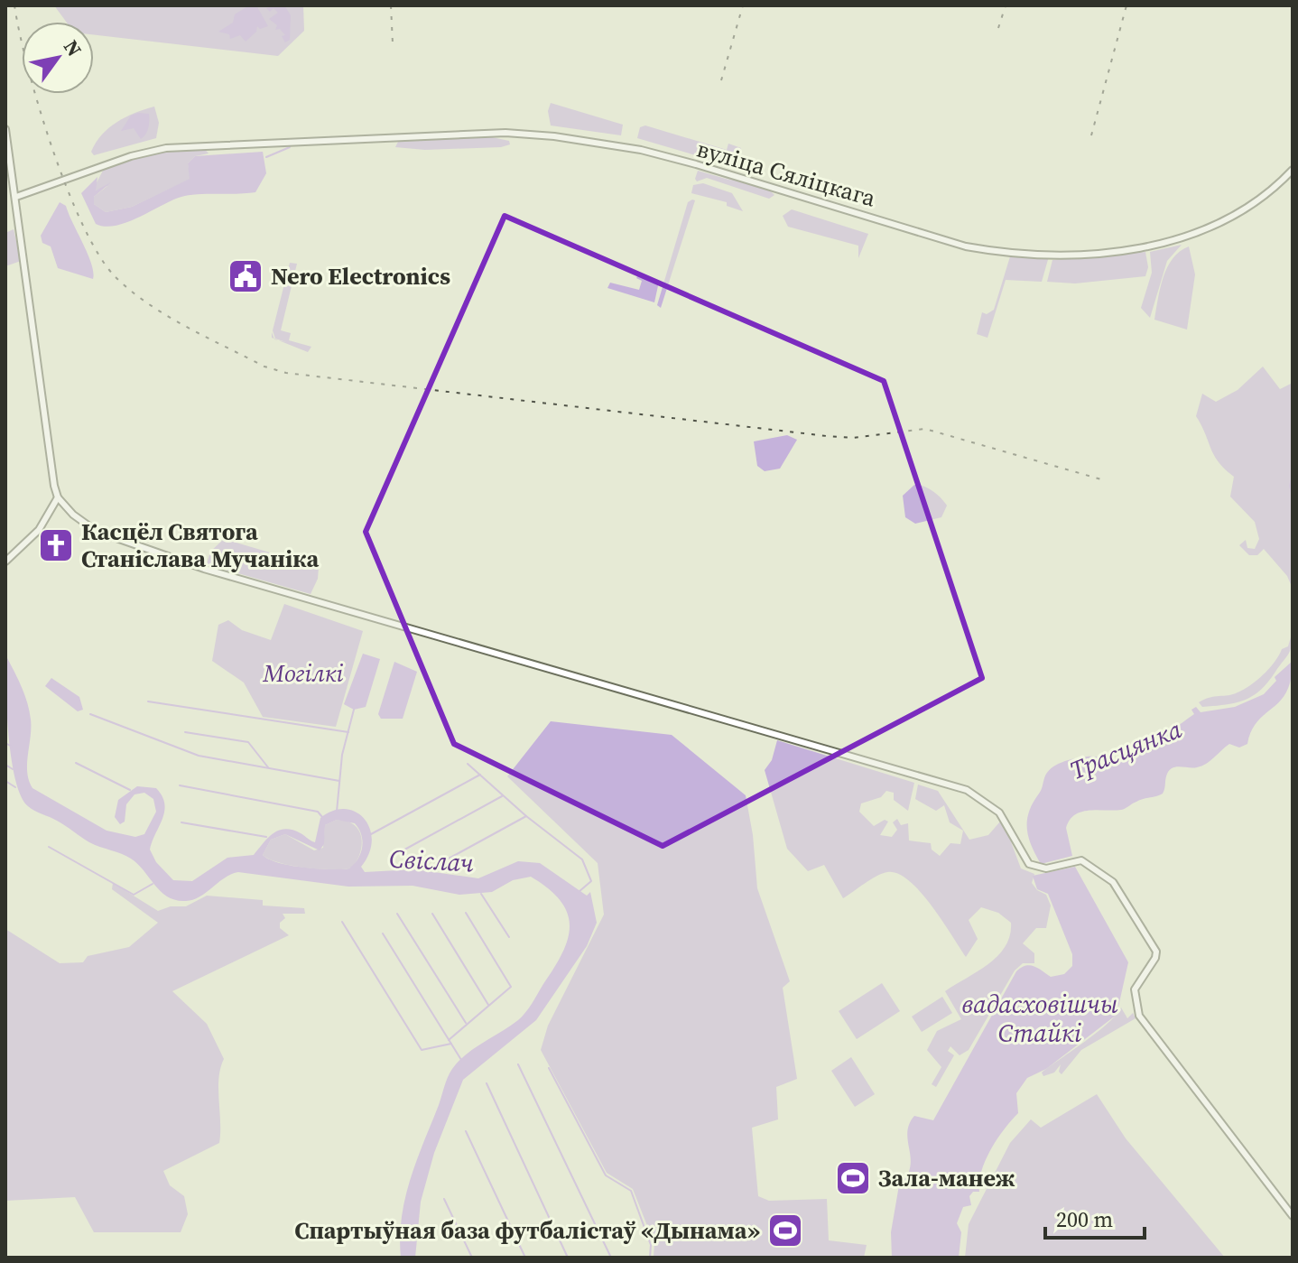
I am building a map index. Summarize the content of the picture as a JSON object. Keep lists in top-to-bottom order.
{
  "streets": {
    "main road": ["вуліца Сяліцкага"]
  },
  "water": ["Трасцянка", "Свіслач", "вадасховішчы Стайкі"],
  "parks": ["Могілкі"],
  "places": {
    "public building": ["Nero Electronics"],
    "church": ["Касцёл Святога Станіслава Мучаніка"],
    "sports": ["Зала-манеж", "Спартыўная база футбалістаў «Дынама»"]
  },
  "scale_bar": "200 m",
  "north": "top right"
}
